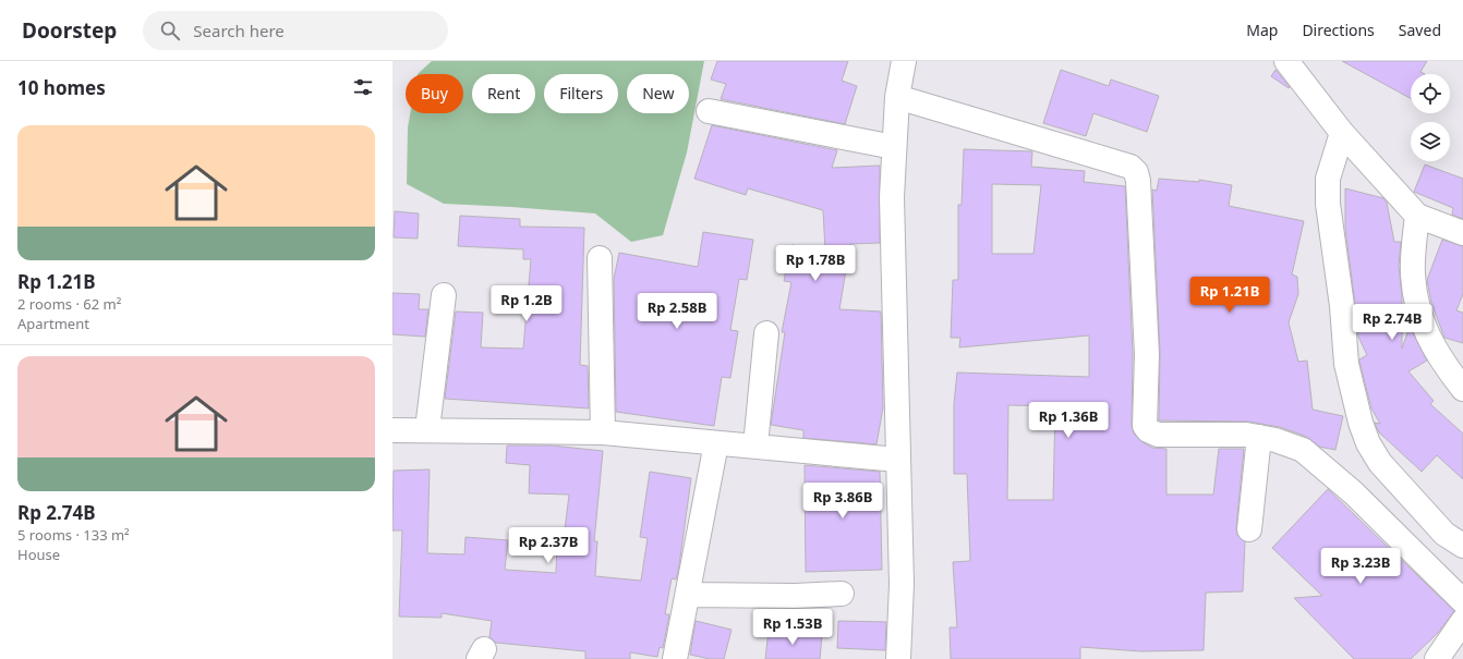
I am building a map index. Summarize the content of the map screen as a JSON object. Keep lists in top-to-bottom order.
{
  "page": {
    "header": "Doorstep",
    "search": "Search here",
    "nav": ["Map", "Directions", "Saved"],
    "heading": "10 homes",
    "chip": [
      "Buy",
      "Rent",
      "Filters",
      "New"
    ],
    "list": [
      {
        "name": "Rp 1.21B",
        "note": "2 rooms · 62 m² · Apartment"
      },
      {
        "name": "Rp 2.74B",
        "note": "5 rooms · 133 m² · House"
      }
    ],
    "price": [
      "Rp 1.78B",
      "Rp 1.21B",
      "Rp 1.2B",
      "Rp 2.58B",
      "Rp 2.74B",
      "Rp 1.36B",
      "Rp 3.86B",
      "Rp 2.37B",
      "Rp 3.23B",
      "Rp 1.53B"
    ]
  }
}
